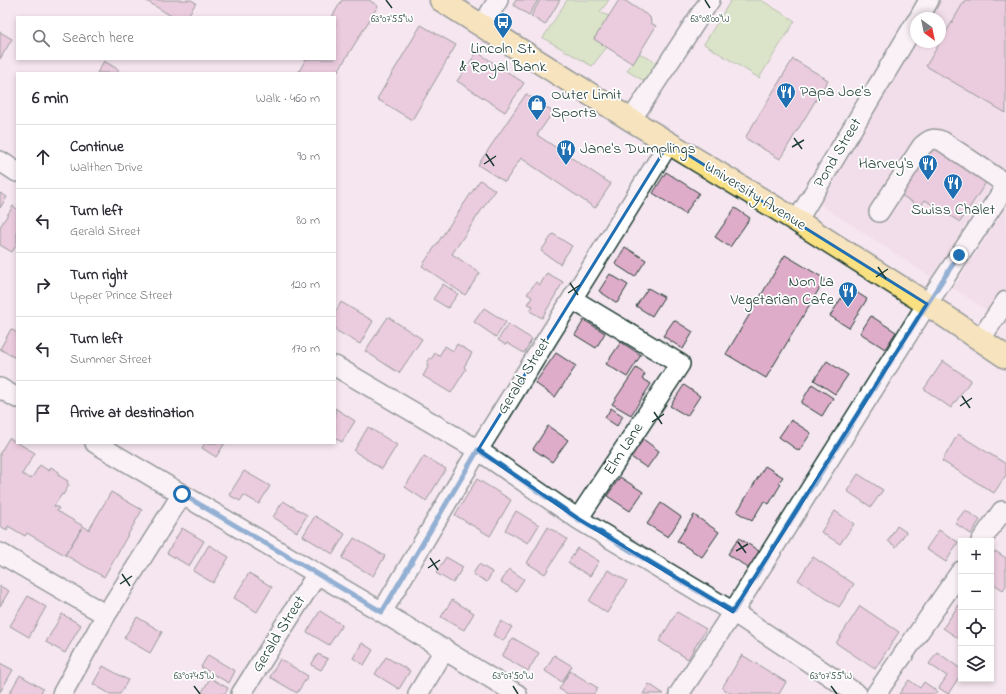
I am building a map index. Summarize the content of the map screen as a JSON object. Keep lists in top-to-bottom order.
{
  "streets": {
    "main road": ["University Avenue"],
    "street": ["Pond Street", "Gerald Street", "Elm Lane"]
  },
  "crossings": [
    ["Pond Street", "University Avenue"],
    ["University Avenue", "Gerald Street"],
    ["Gerald Street", "Elm Lane"]
  ],
  "places": {
    "bus stop": ["Lincoln St. & Royal Bank"],
    "restaurant": [
      "Papa Joe's",
      "Jane's Dumplings",
      "Harvey's",
      "Swiss Chalet",
      "Non La Vegetarian Cafe"
    ],
    "shop": ["Outer Limit Sports"]
  },
  "north": "bottom right",
  "page": {
    "search": "Search here",
    "heading": ["6 min", "Walk · 460 m"],
    "list": [
      ["Continue", "Walthen Drive", "90 m"],
      ["Turn left", "Gerald Street", "80 m"],
      ["Turn right", "Upper Prince Street", "120 m"],
      ["Turn left", "Summer Street", "170 m"],
      "Arrive at destination"
    ],
    "map_buttons": ["+", "−"]
  },
  "coordinates": [
    "63°08'00\"W",
    "63°07'55\"W",
    "63°07'45\"W",
    "63°07'50\"W"
  ]
}
